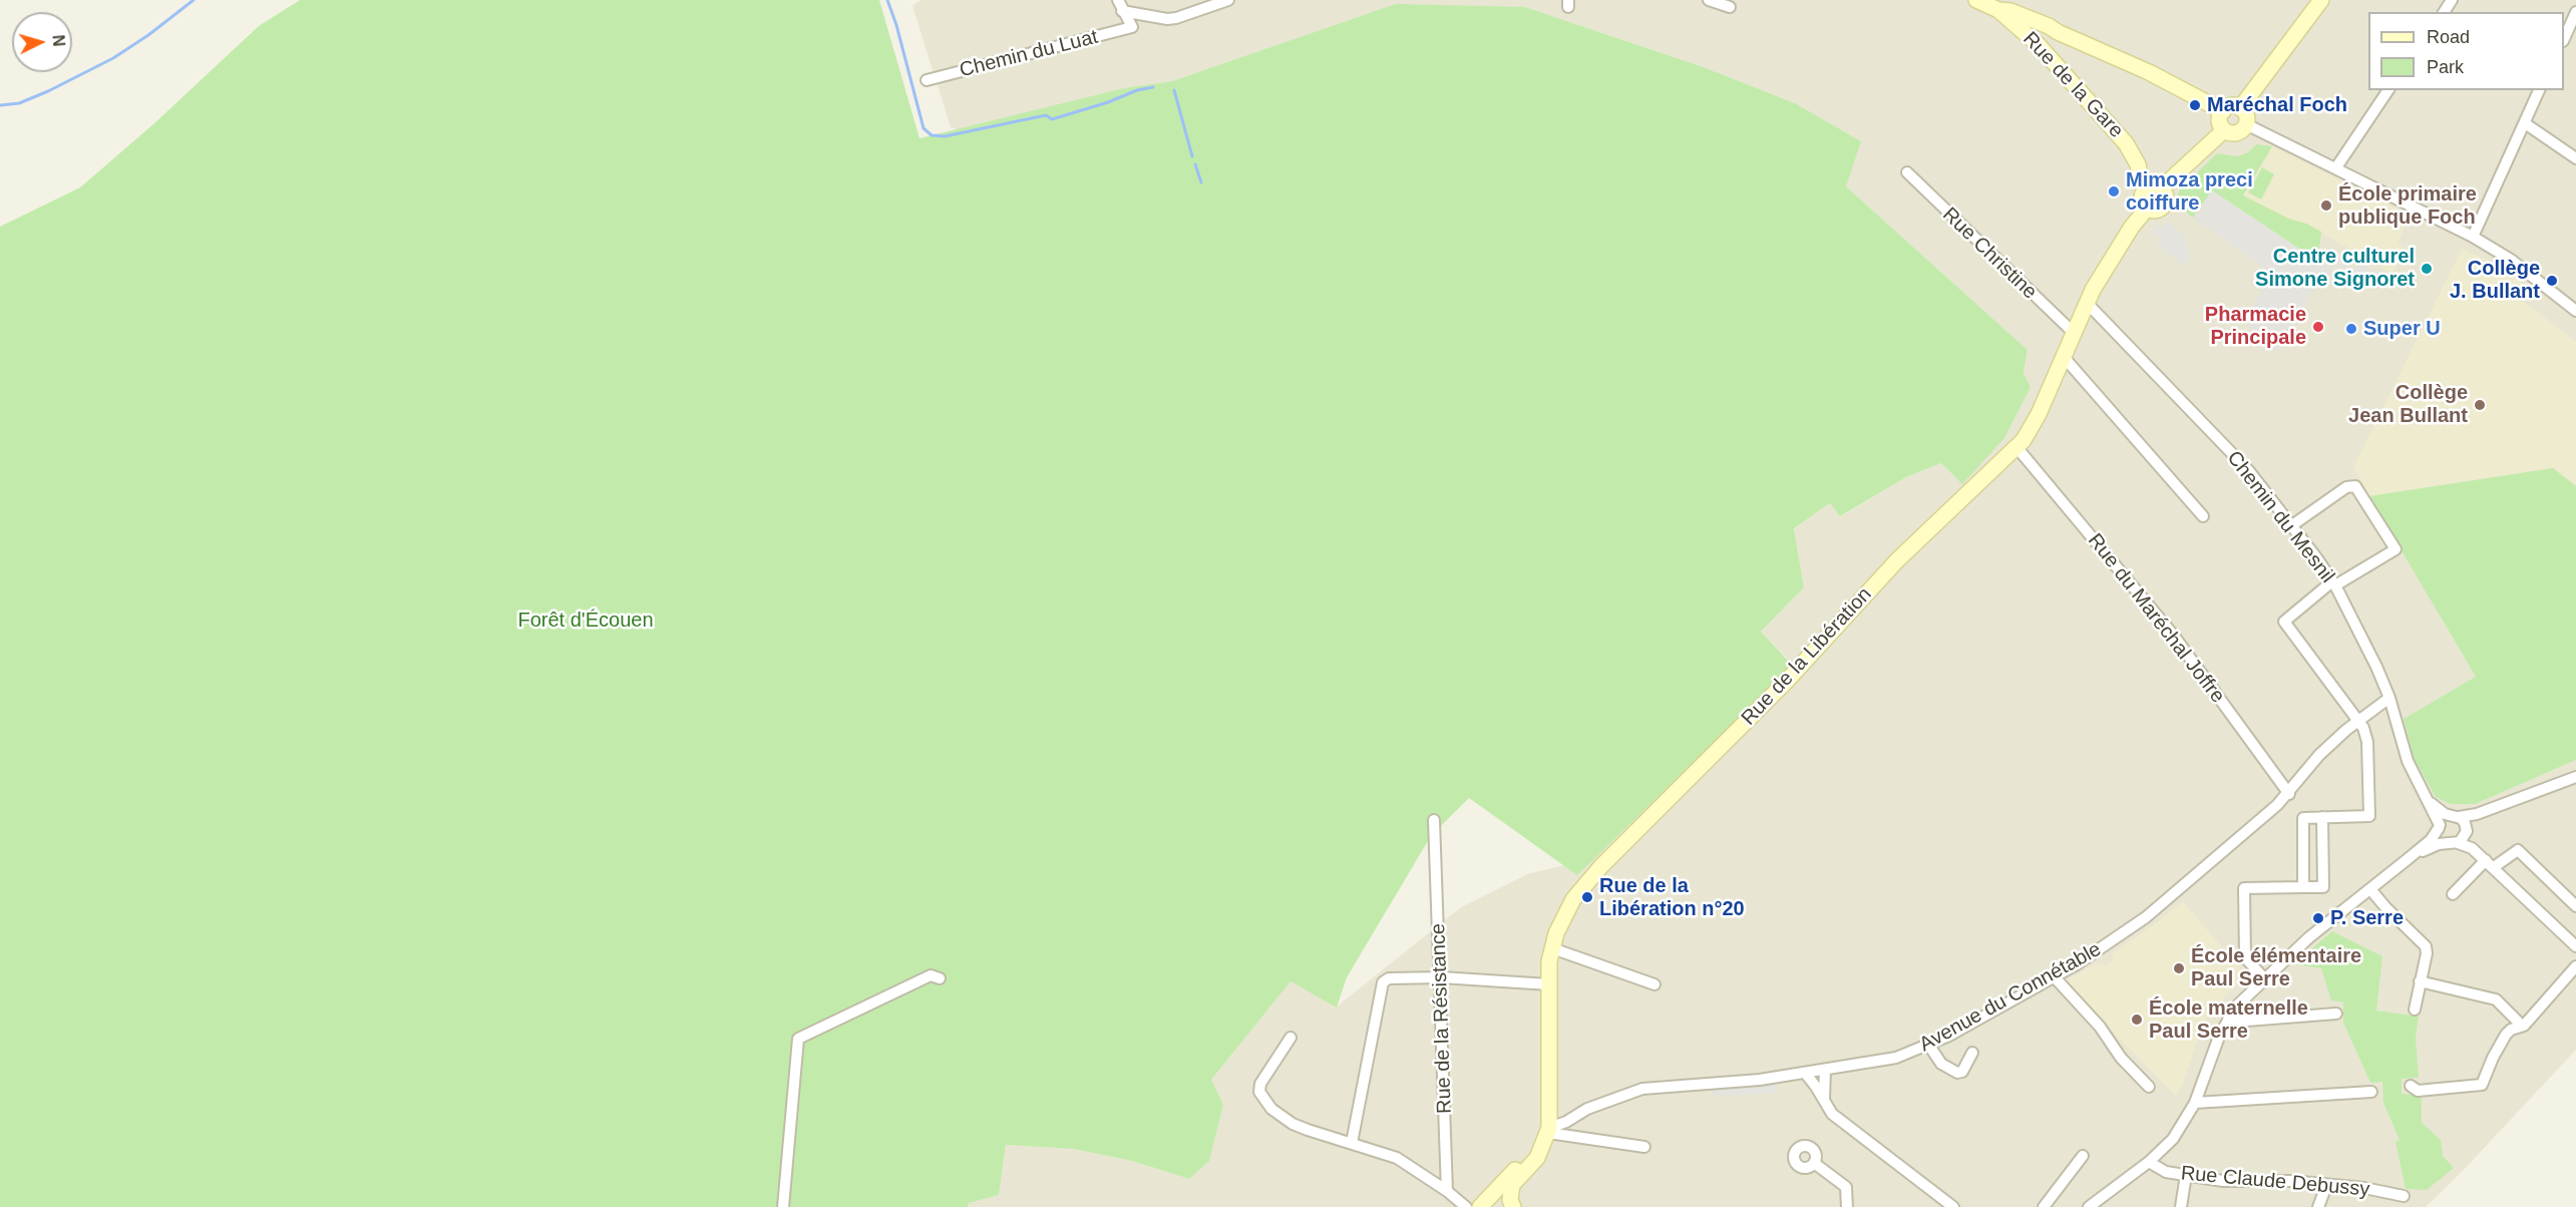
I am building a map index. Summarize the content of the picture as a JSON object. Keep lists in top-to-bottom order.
{
  "streets": {
    "main road": ["Rue de la Gare", "Rue de la Libération"],
    "street": [
      "Chemin du Luat",
      "Rue Christine",
      "Chemin du Mesnil",
      "Rue du Maréchal Joffre",
      "Avenue du Connétable",
      "Rue de la Résistance",
      "Rue Claude Debussy"
    ]
  },
  "crossings": [
    ["Rue de la Gare", "Rue de la Libération"],
    ["Rue Christine", "Rue de la Libération"],
    ["Chemin du Mesnil", "Rue de la Libération"],
    ["Chemin du Mesnil", "Avenue du Connétable"],
    ["Rue du Maréchal Joffre", "Rue de la Libération"],
    ["Rue du Maréchal Joffre", "Avenue du Connétable"],
    ["Rue de la Libération", "Avenue du Connétable"]
  ],
  "parks": ["Forêt d'Écouen"],
  "places": [
    "Maréchal Foch",
    "Mimoza preci coiffure",
    "École primaire publique Foch",
    "Centre culturel Simone Signoret",
    "Collège J. Bullant",
    "Pharmacie Principale",
    "Super U",
    "Collège Jean Bullant",
    "Rue de la Libération n°20",
    "P. Serre",
    "École élémentaire Paul Serre",
    "École maternelle Paul Serre"
  ],
  "legend": ["Road", "Park"],
  "north": "right"
}
